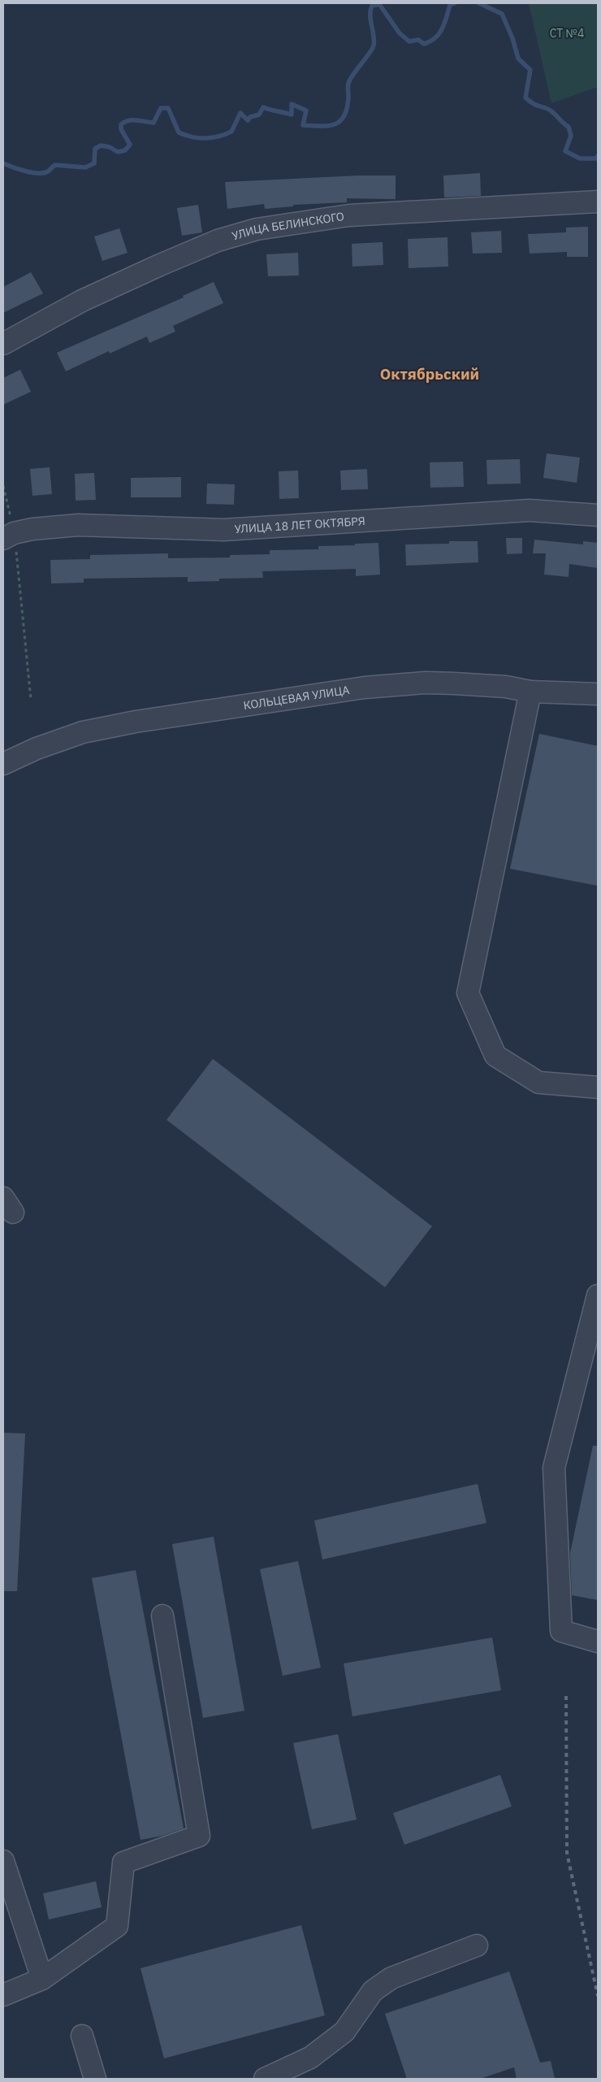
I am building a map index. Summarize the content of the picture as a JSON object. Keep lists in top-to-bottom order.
{
  "streets": {
    "street": ["УЛИЦА БЕЛИНСКОГО", "УЛИЦА 18 ЛЕТ ОКТЯБРЯ", "КОЛЬЦЕВАЯ УЛИЦА"]
  },
  "districts": ["Октябрьский"],
  "parks": ["СТ №4"]
}
